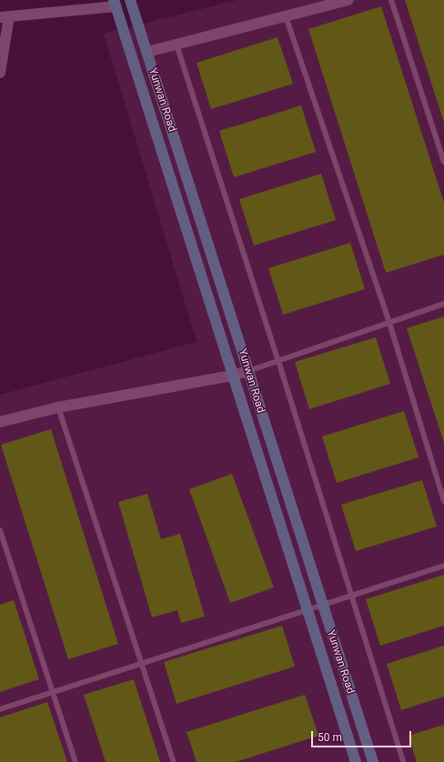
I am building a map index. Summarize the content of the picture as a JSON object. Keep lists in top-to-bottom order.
{
  "streets": {
    "main road": ["Yunwan Road"]
  },
  "scale_bar": "50 m"
}
